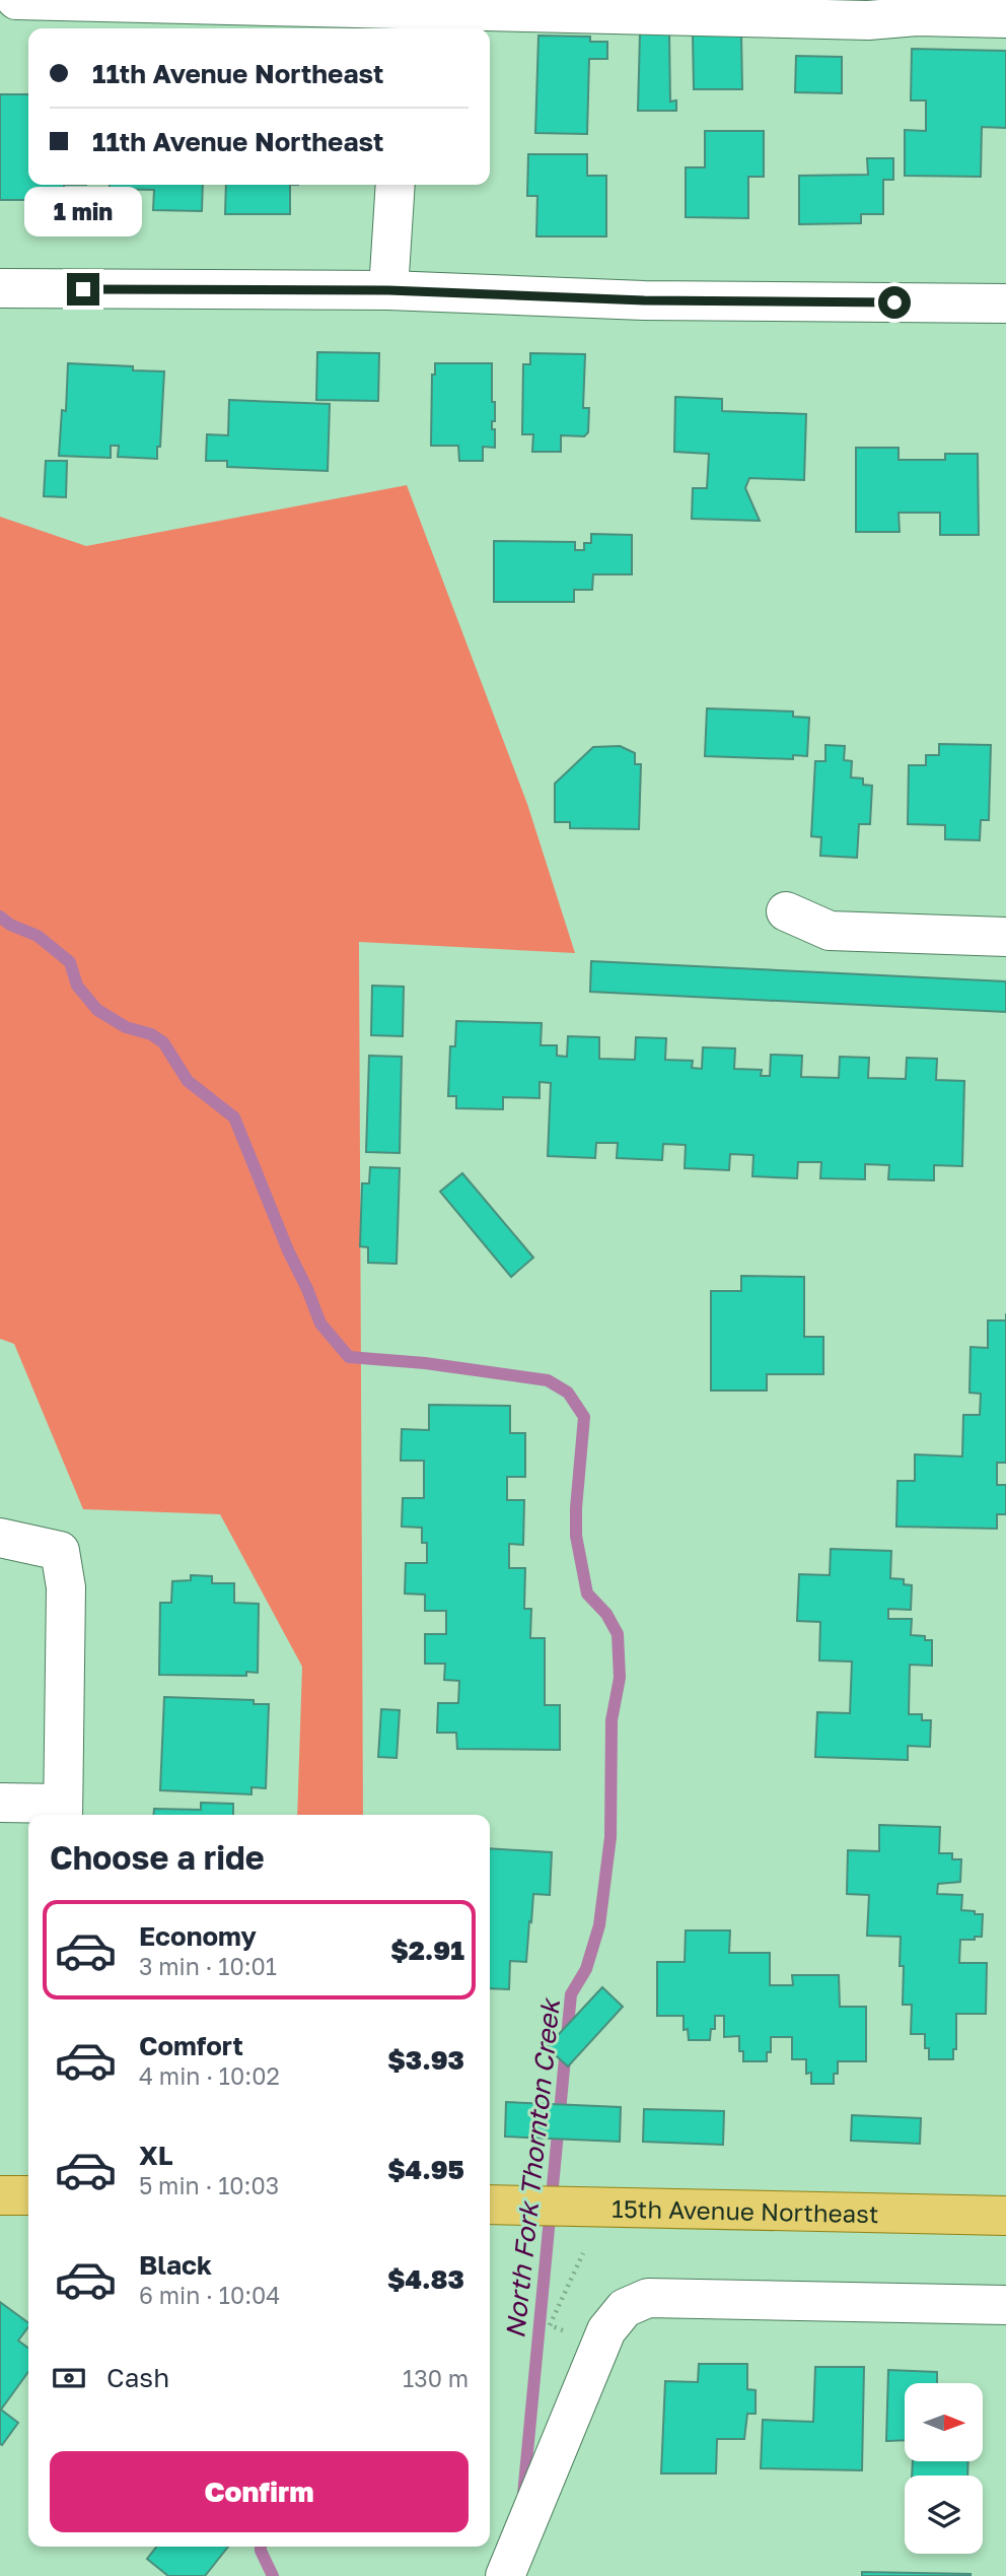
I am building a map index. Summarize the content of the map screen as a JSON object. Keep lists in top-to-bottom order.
{
  "streets": {
    "main road": ["15th Avenue Northeast"]
  },
  "water": ["North Fork Thornton Creek"],
  "north": "right",
  "page": {
    "banner": ["11th Avenue Northeast", "11th Avenue Northeast"],
    "bubble": "1 min",
    "heading": "Choose a ride",
    "list": [
      {
        "name": "Economy",
        "note": "3 min · 10:01",
        "value": "$2.91"
      },
      {
        "name": "Comfort",
        "note": "4 min · 10:02",
        "value": "$3.93"
      },
      {
        "name": "XL",
        "note": "5 min · 10:03",
        "value": "$4.95"
      },
      {
        "name": "Black",
        "note": "6 min · 10:04",
        "value": "$4.83"
      }
    ],
    "pay": ["Cash", "130 m"],
    "buttons": "Confirm"
  }
}
